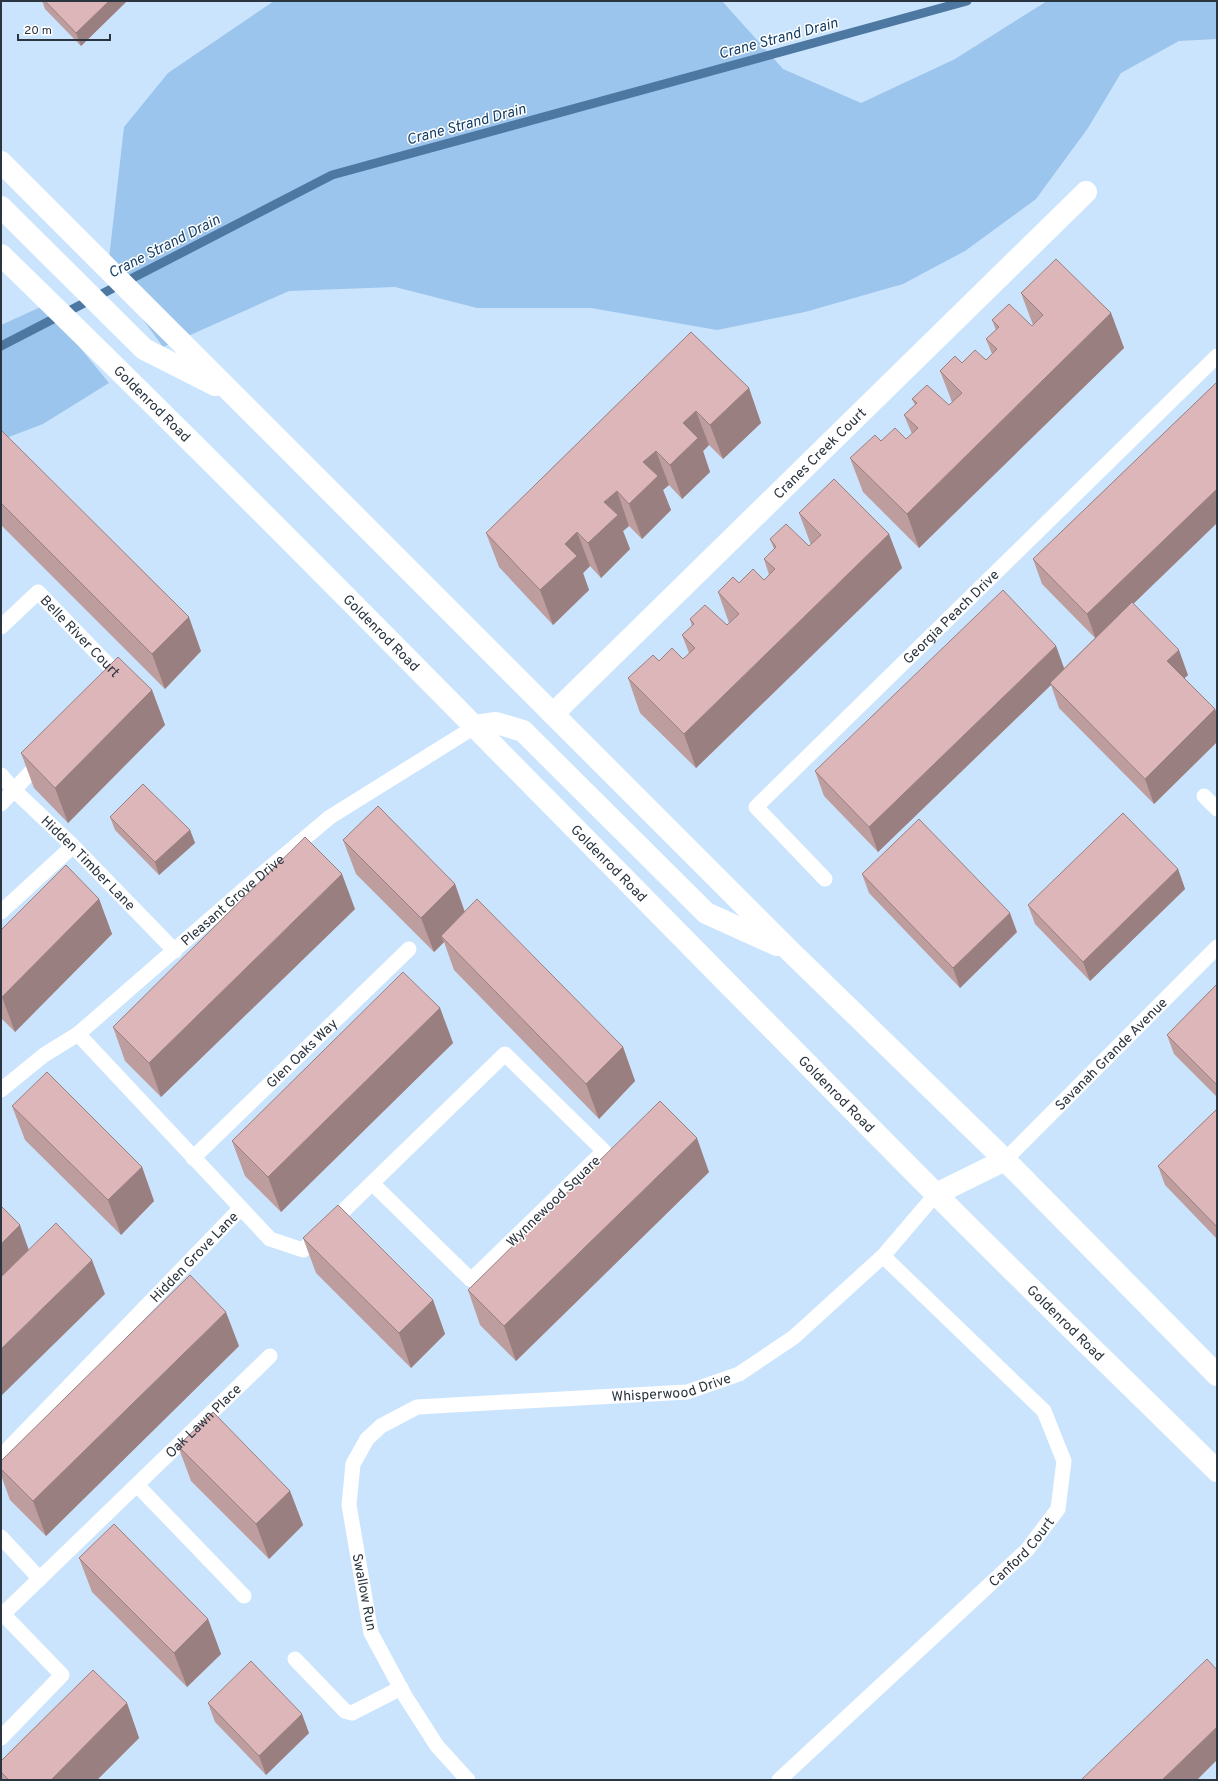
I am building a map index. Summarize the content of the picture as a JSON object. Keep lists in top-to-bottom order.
{
  "streets": {
    "main road": ["Goldenrod Road", "Cranes Creek Court"],
    "lane": [
      "Georgia Peach Drive",
      "Belle River Court",
      "Hidden Timber Lane",
      "Pleasant Grove Drive",
      "Glen Oaks Way",
      "Savanah Grande Avenue",
      "Wynnewood Square",
      "Hidden Grove Lane",
      "Whisperwood Drive",
      "Oak Lawn Place",
      "Canford Court",
      "Swallow Run"
    ]
  },
  "crossings": [
    ["Goldenrod Road", "Pleasant Grove Drive"],
    ["Goldenrod Road", "Whisperwood Drive"],
    ["Hidden Timber Lane", "Pleasant Grove Drive"],
    ["Pleasant Grove Drive", "Hidden Grove Lane"],
    ["Glen Oaks Way", "Hidden Grove Lane"],
    ["Wynnewood Square", "Hidden Grove Lane"],
    ["Whisperwood Drive", "Canford Court"],
    ["Whisperwood Drive", "Swallow Run"]
  ],
  "water": ["Crane Strand Drain"],
  "scale_bar": "20 m"
}
